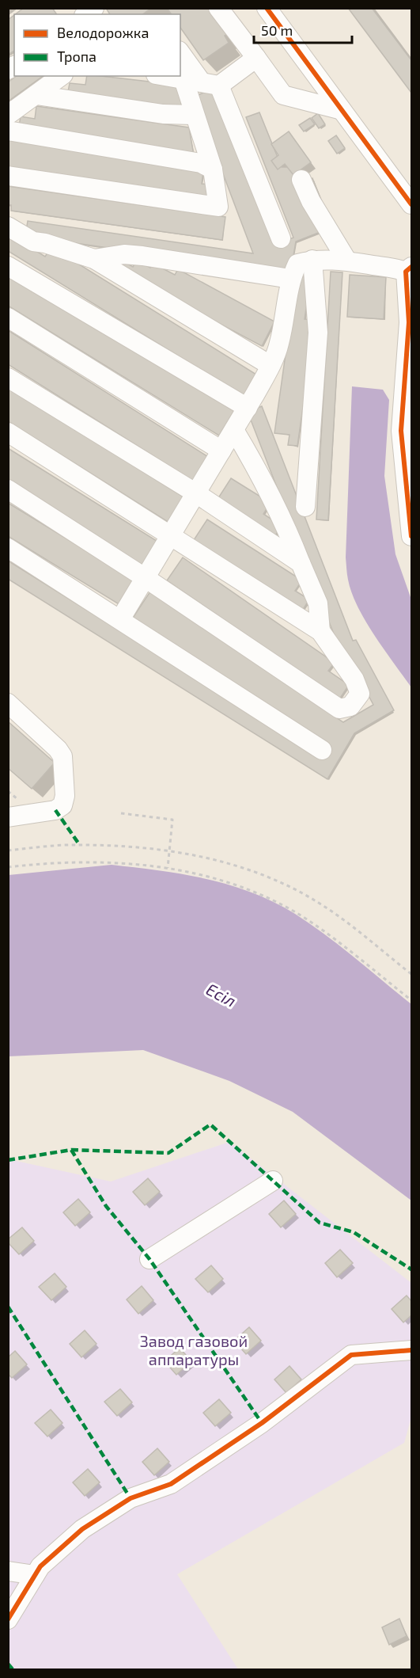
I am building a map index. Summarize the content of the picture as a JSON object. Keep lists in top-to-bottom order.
{
  "water": ["Есіл"],
  "parks": ["Завод газовой аппаратуры"],
  "legend": ["Велодорожка", "Тропа"],
  "scale_bar": "50 m"
}
